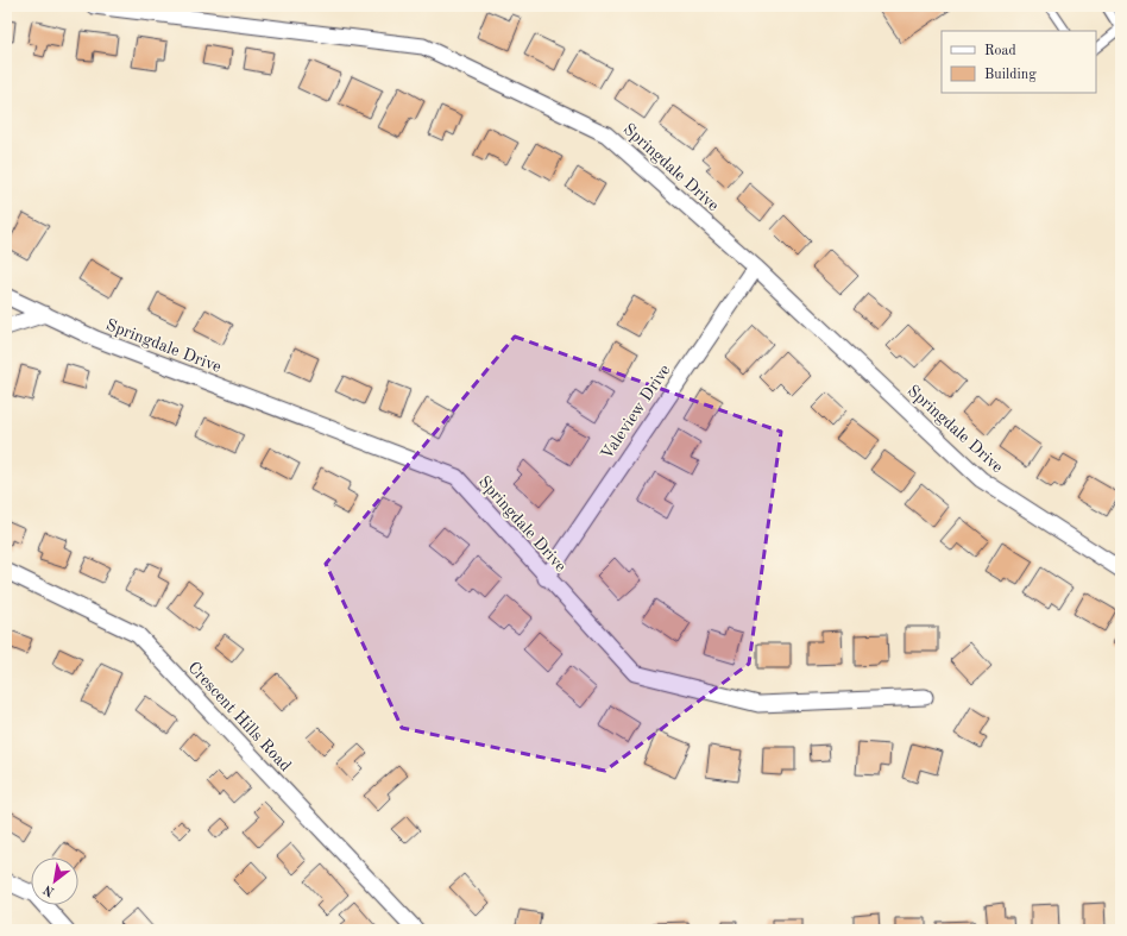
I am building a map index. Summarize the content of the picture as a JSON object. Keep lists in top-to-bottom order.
{
  "streets": {
    "street": ["Springdale Drive", "Valeview Drive", "Crescent Hills Road"]
  },
  "crossings": [
    ["Springdale Drive", "Valeview Drive"]
  ],
  "legend": ["Road", "Building"],
  "north": "bottom left"
}
